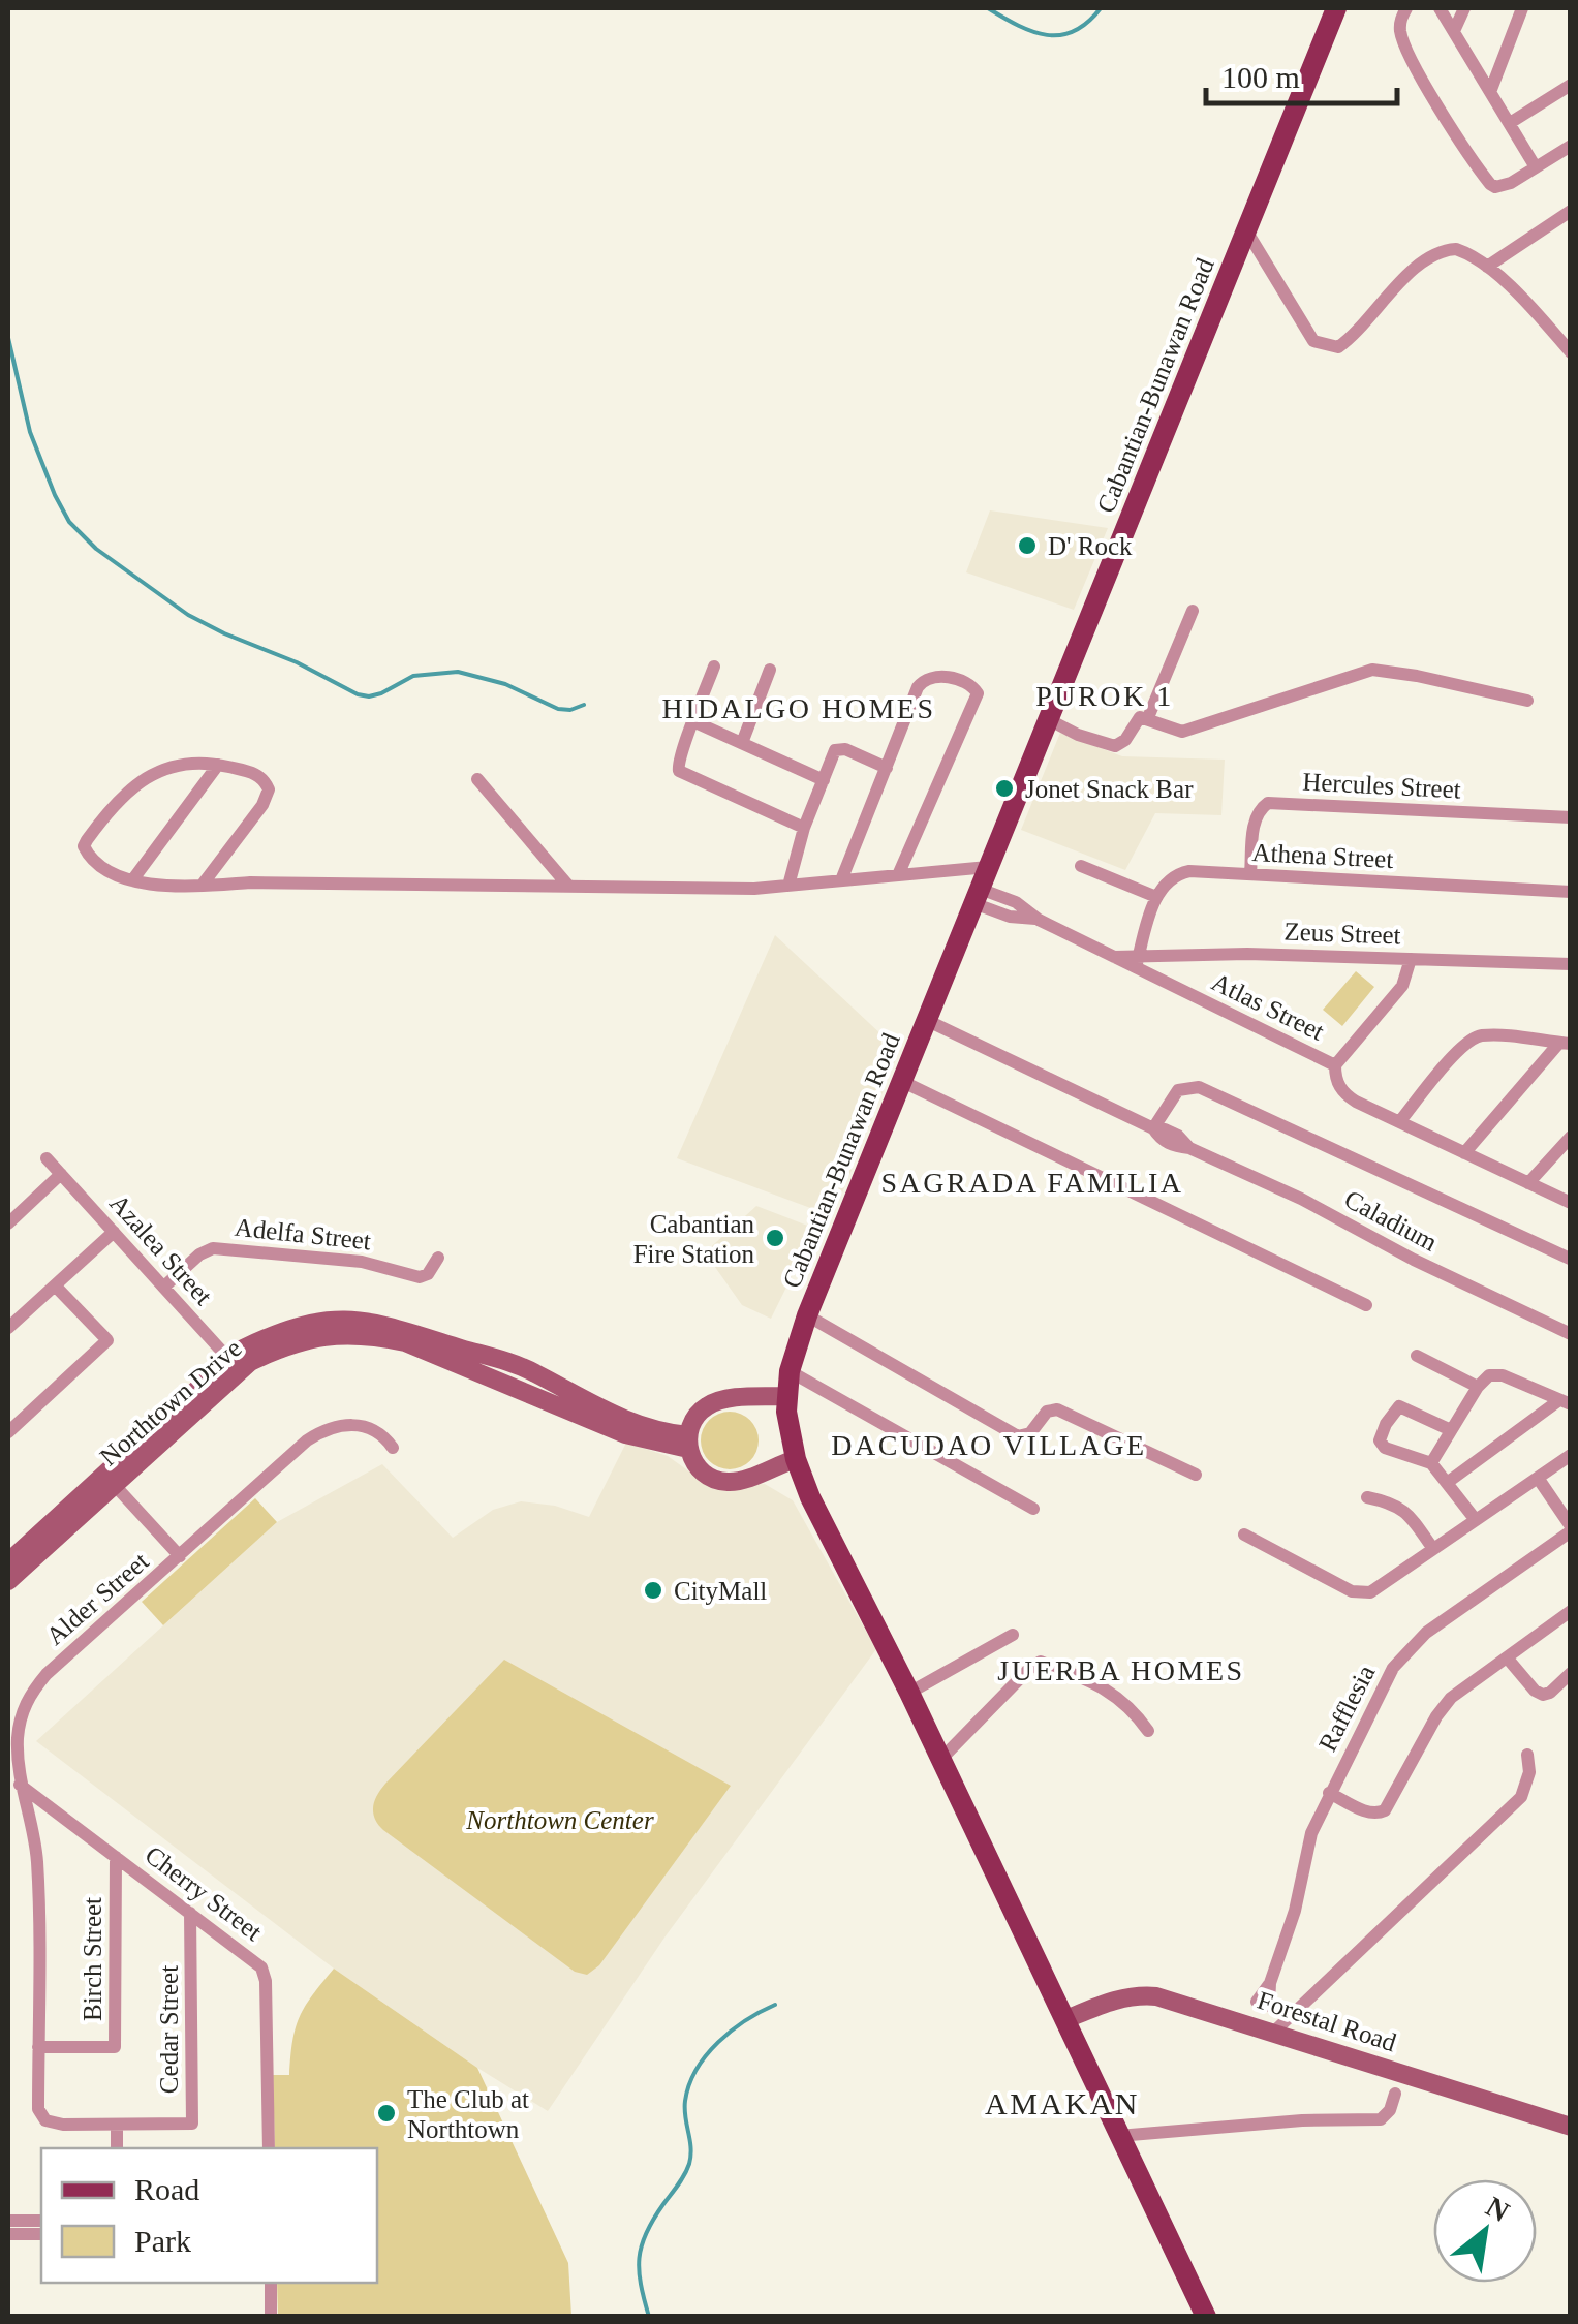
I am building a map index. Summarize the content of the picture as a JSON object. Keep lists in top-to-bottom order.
{
  "streets": {
    "main road": ["Cabantian-Bunawan Road"],
    "street": [
      "Hercules Street",
      "Athena Street",
      "Zeus Street",
      "Atlas Street",
      "Caladium",
      "Adelfa Street",
      "Azalea Street",
      "Northtown Drive",
      "Alder Street",
      "Rafflesia",
      "Cherry Street",
      "Birch Street",
      "Forestal Road",
      "Cedar Street"
    ]
  },
  "crossings": [
    ["Cabantian-Bunawan Road", "Zeus Street"],
    ["Cabantian-Bunawan Road", "Caladium"],
    ["Cabantian-Bunawan Road", "Forestal Road"],
    ["Hercules Street", "Athena Street"],
    ["Zeus Street", "Atlas Street"],
    ["Adelfa Street", "Azalea Street"],
    ["Azalea Street", "Northtown Drive"],
    ["Alder Street", "Cherry Street"],
    ["Alder Street", "Birch Street"],
    ["Alder Street", "Cedar Street"],
    ["Rafflesia", "Forestal Road"],
    ["Cherry Street", "Birch Street"],
    ["Cherry Street", "Cedar Street"]
  ],
  "districts": [
    "PUROK 1",
    "HIDALGO HOMES",
    "SAGRADA FAMILIA",
    "DACUDAO VILLAGE",
    "JUERBA HOMES",
    "AMAKAN"
  ],
  "parks": ["Northtown Center"],
  "places": [
    "D' Rock",
    "Jonet Snack Bar",
    "Cabantian Fire Station",
    "CityMall",
    "The Club at Northtown"
  ],
  "legend": ["Road", "Park"],
  "scale_bar": "100 m",
  "north": "top right"
}
